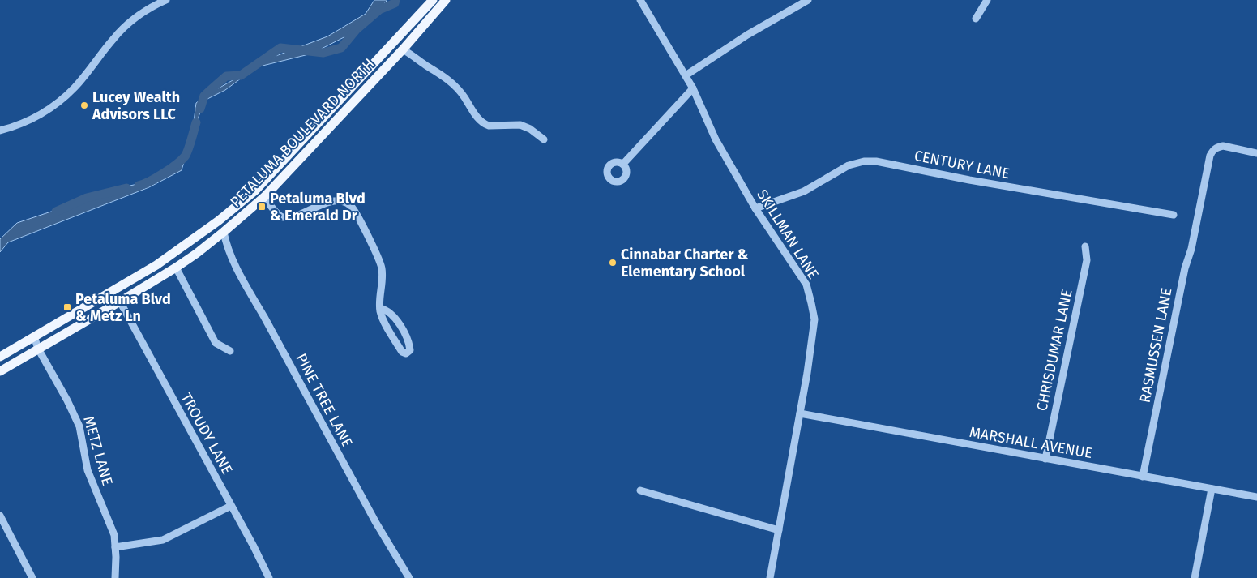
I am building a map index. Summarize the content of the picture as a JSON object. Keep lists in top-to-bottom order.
{
  "streets": {
    "main road": ["PETALUMA BOULEVARD NORTH"],
    "street": [
      "CENTURY LANE",
      "SKILLMAN LANE",
      "RASMUSSEN LANE",
      "CHRISDUMAR LANE",
      "PINE TREE LANE",
      "TROUDY LANE",
      "MARSHALL AVENUE",
      "METZ LANE"
    ]
  },
  "crossings": [
    ["PETALUMA BOULEVARD NORTH", "PINE TREE LANE"],
    ["PETALUMA BOULEVARD NORTH", "TROUDY LANE"],
    ["PETALUMA BOULEVARD NORTH", "METZ LANE"],
    ["CENTURY LANE", "SKILLMAN LANE"],
    ["SKILLMAN LANE", "MARSHALL AVENUE"],
    ["RASMUSSEN LANE", "MARSHALL AVENUE"],
    ["CHRISDUMAR LANE", "MARSHALL AVENUE"]
  ],
  "places": {
    "other": ["Lucey Wealth Advisors LLC", "Cinnabar Charter & Elementary School"],
    "transit": ["Petaluma Blvd & Emerald Dr", "Petaluma Blvd & Metz Ln"]
  }
}
